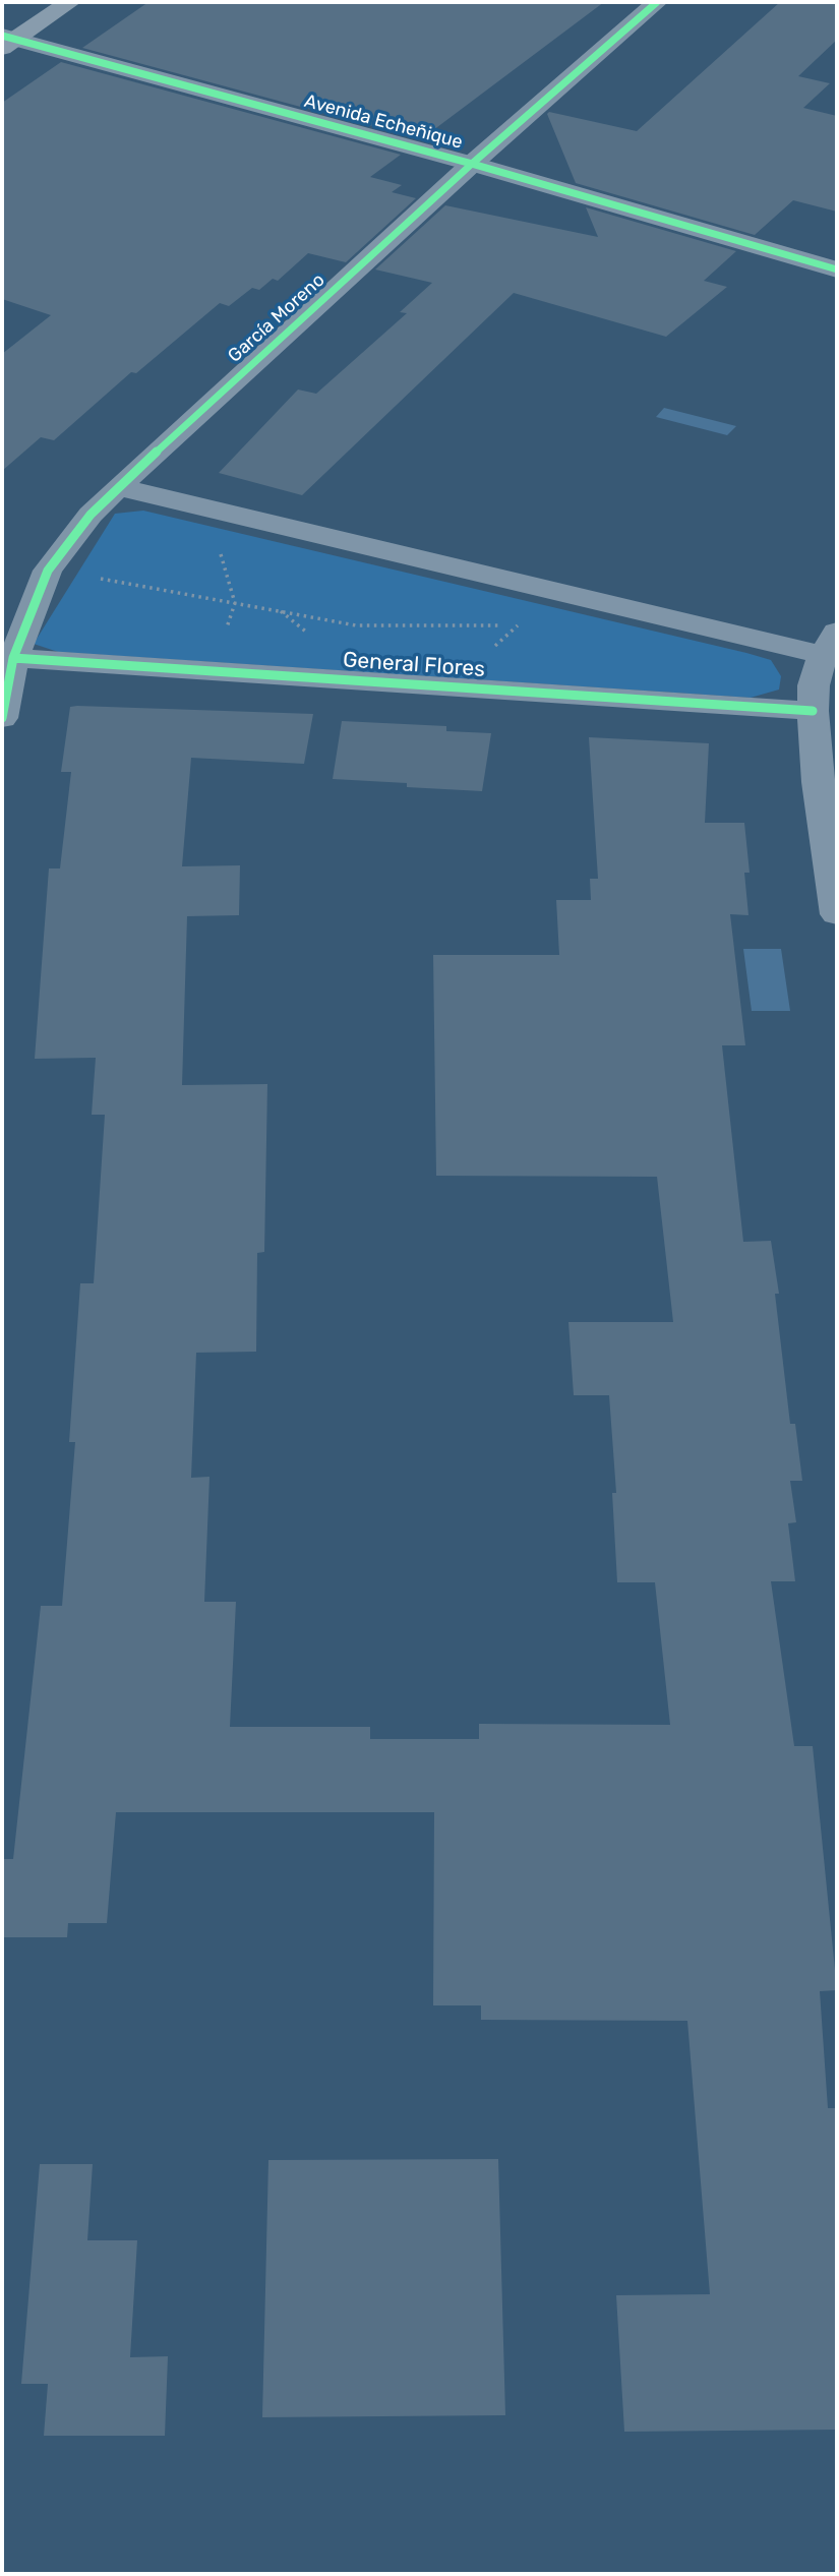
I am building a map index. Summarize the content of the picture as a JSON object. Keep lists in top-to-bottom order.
{
  "streets": {
    "street": ["Avenida Echeñique", "García Moreno", "General Flores"]
  },
  "crossings": [
    ["Avenida Echeñique", "García Moreno"],
    ["García Moreno", "General Flores"]
  ]
}
